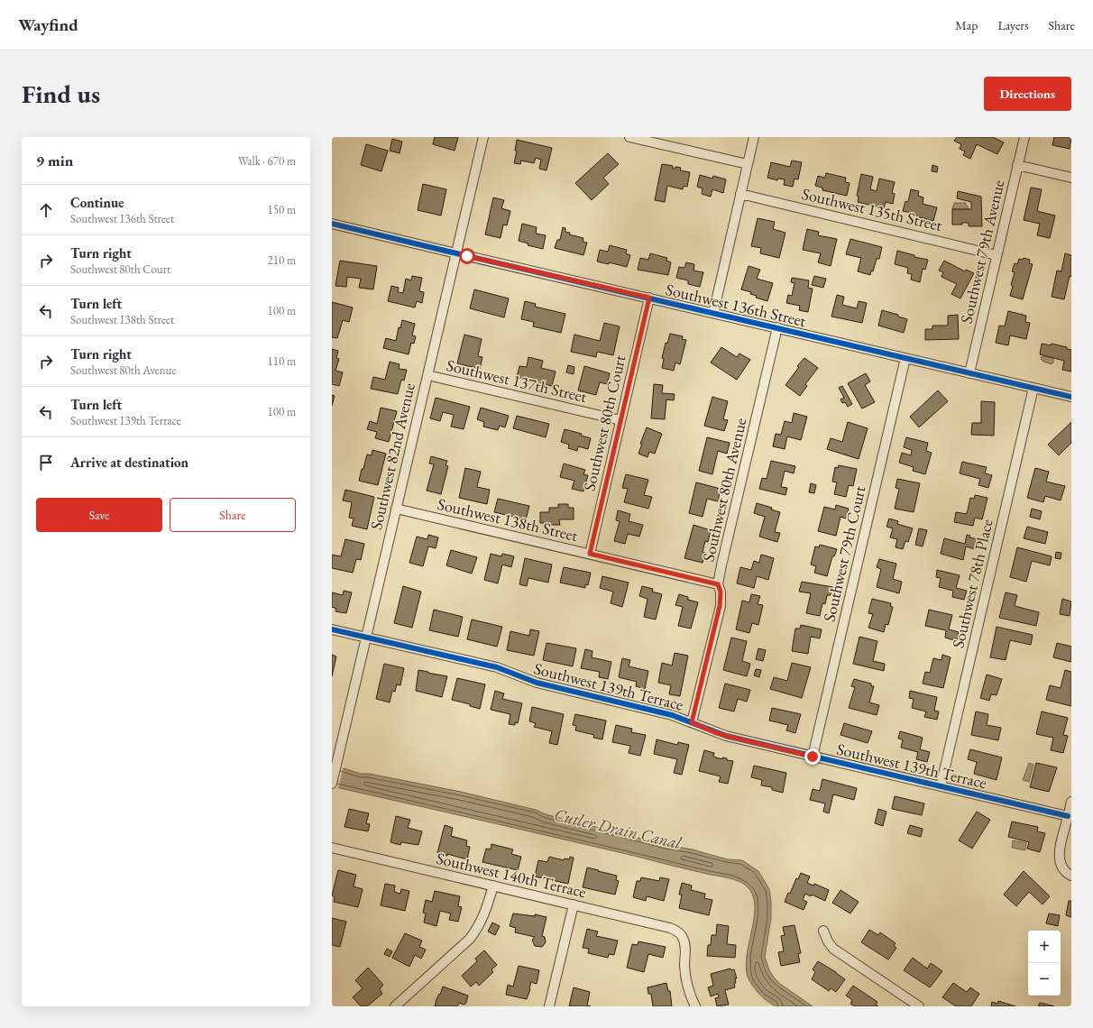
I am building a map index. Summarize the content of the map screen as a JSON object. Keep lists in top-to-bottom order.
{
  "streets": {
    "street": [
      "Southwest 135th Street",
      "Southwest 79th Avenue",
      "Southwest 136th Street",
      "Southwest 137th Street",
      "Southwest 80th Court",
      "Southwest 82nd Avenue",
      "Southwest 80th Avenue",
      "Southwest 138th Street",
      "Southwest 79th Court",
      "Southwest 78th Place",
      "Southwest 139th Terrace",
      "Southwest 140th Terrace"
    ]
  },
  "crossings": [
    ["Southwest 135th Street", "Southwest 79th Avenue"],
    ["Southwest 79th Avenue", "Southwest 136th Street"],
    ["Southwest 136th Street", "Southwest 80th Court"],
    ["Southwest 136th Street", "Southwest 82nd Avenue"],
    ["Southwest 136th Street", "Southwest 80th Avenue"],
    ["Southwest 136th Street", "Southwest 79th Court"],
    ["Southwest 136th Street", "Southwest 78th Place"],
    ["Southwest 137th Street", "Southwest 80th Court"],
    ["Southwest 137th Street", "Southwest 82nd Avenue"],
    ["Southwest 80th Court", "Southwest 138th Street"],
    ["Southwest 82nd Avenue", "Southwest 138th Street"],
    ["Southwest 82nd Avenue", "Southwest 139th Terrace"],
    ["Southwest 80th Avenue", "Southwest 138th Street"],
    ["Southwest 80th Avenue", "Southwest 139th Terrace"],
    ["Southwest 79th Court", "Southwest 139th Terrace"],
    ["Southwest 78th Place", "Southwest 139th Terrace"]
  ],
  "water": ["Cutler Drain Canal"],
  "page": {
    "header": "Wayfind",
    "nav": ["Map", "Layers", "Share"],
    "buttons": [
      "Directions",
      ["Save", "Share"]
    ],
    "title": "Find us",
    "heading": ["9 min", "Walk · 670 m"],
    "list": [
      ["Continue", "Southwest 136th Street", "150 m"],
      ["Turn right", "Southwest 80th Court", "210 m"],
      ["Turn left", "Southwest 138th Street", "100 m"],
      ["Turn right", "Southwest 80th Avenue", "110 m"],
      ["Turn left", "Southwest 139th Terrace", "100 m"],
      "Arrive at destination"
    ],
    "map_buttons": ["+", "−"]
  }
}
